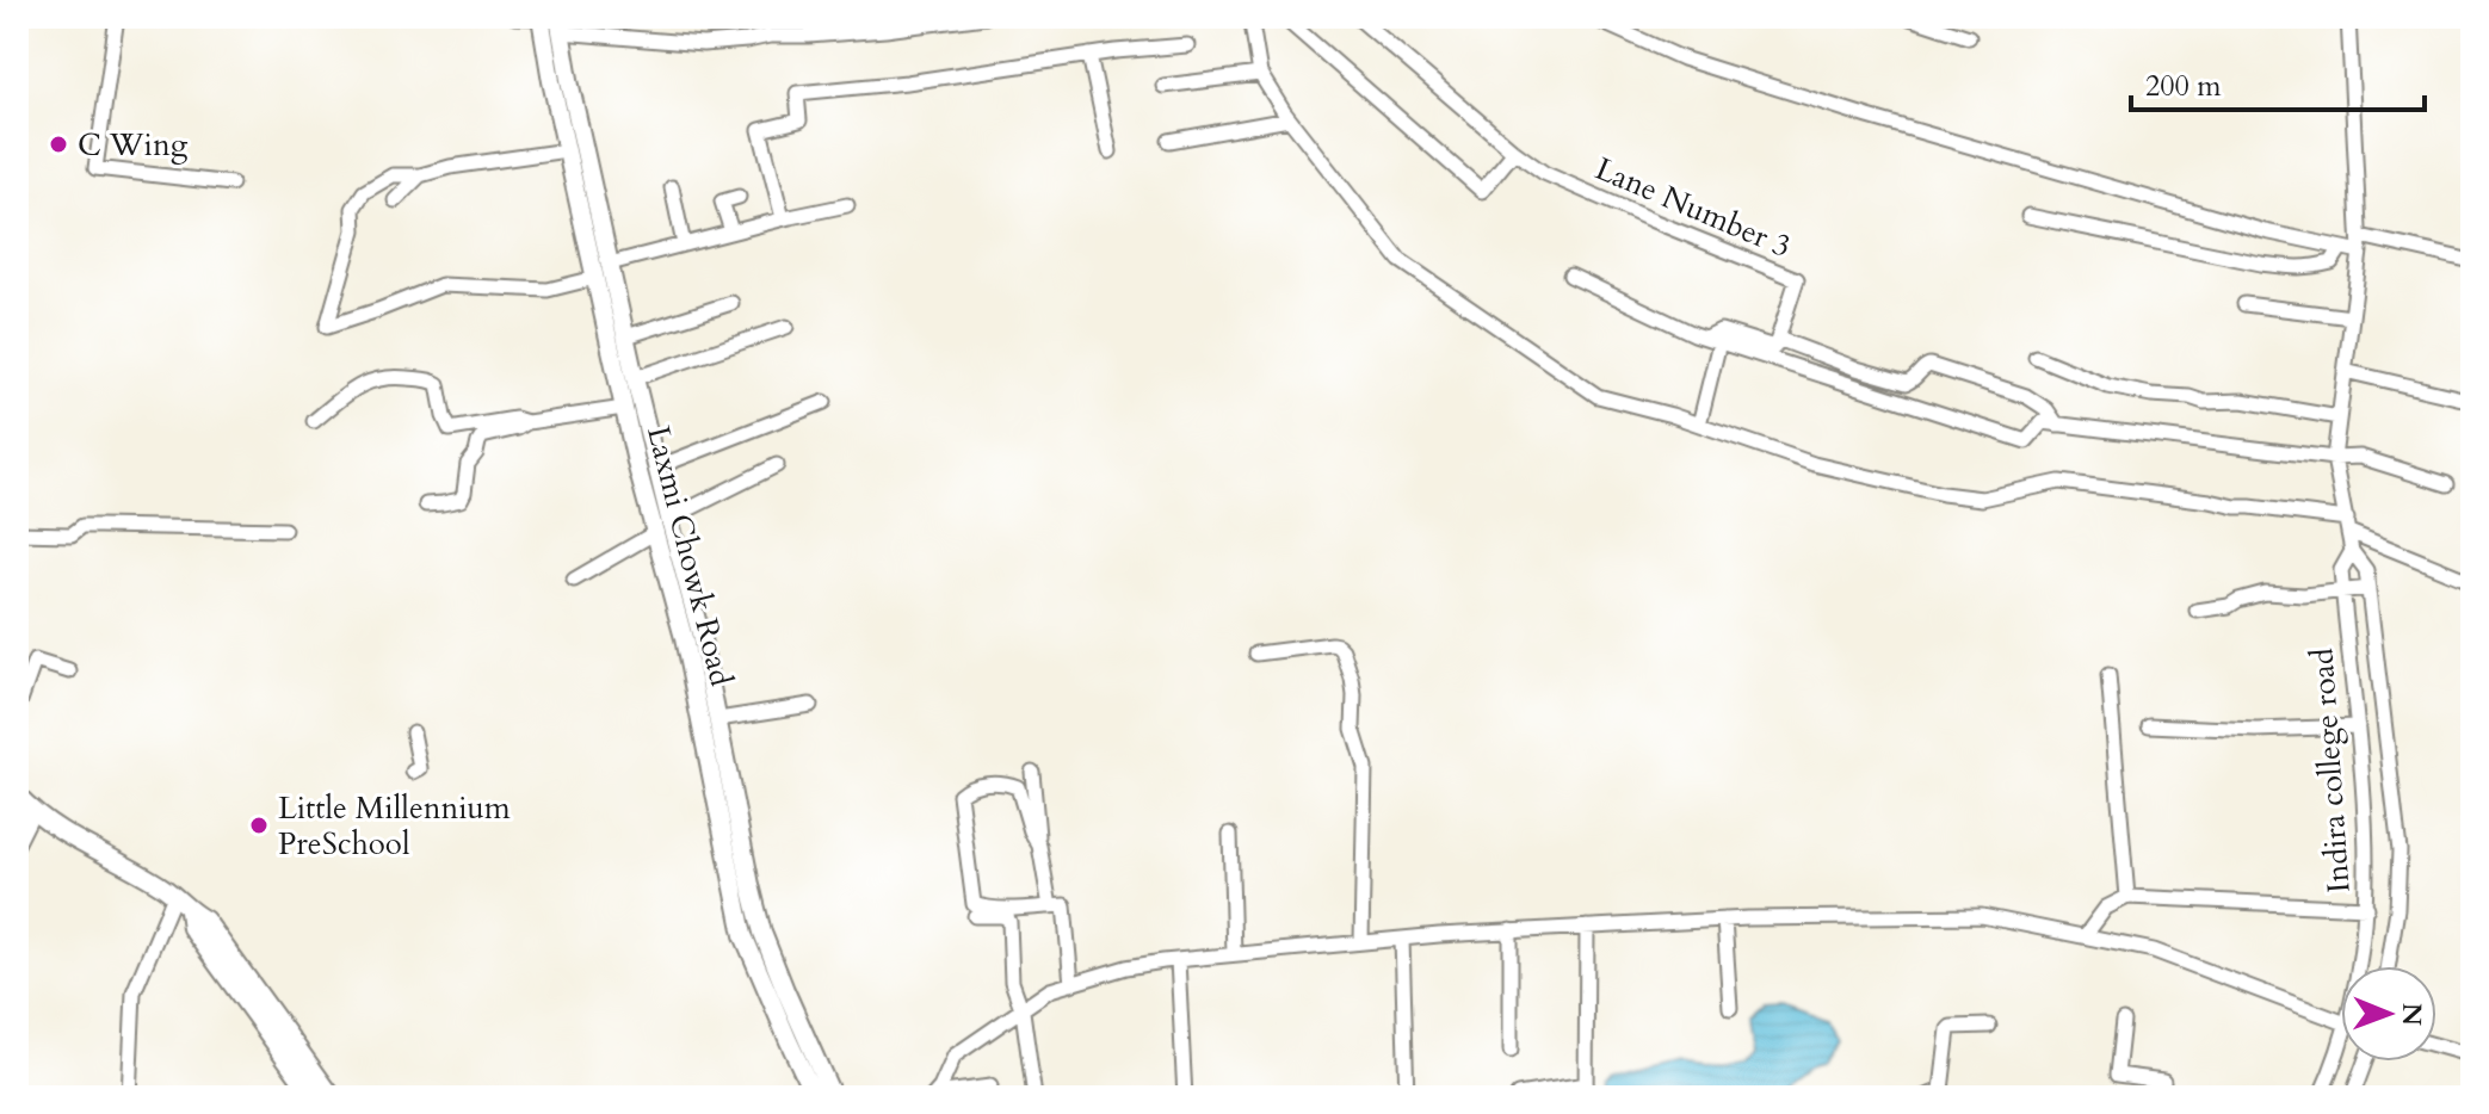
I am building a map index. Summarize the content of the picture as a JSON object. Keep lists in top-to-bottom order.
{
  "streets": {
    "main road": ["Laxmi Chowk Road"],
    "street": ["Lane Number 3", "Indira college road"]
  },
  "places": ["C Wing", "Little Millennium PreSchool"],
  "scale_bar": "200 m",
  "north": "right"
}
